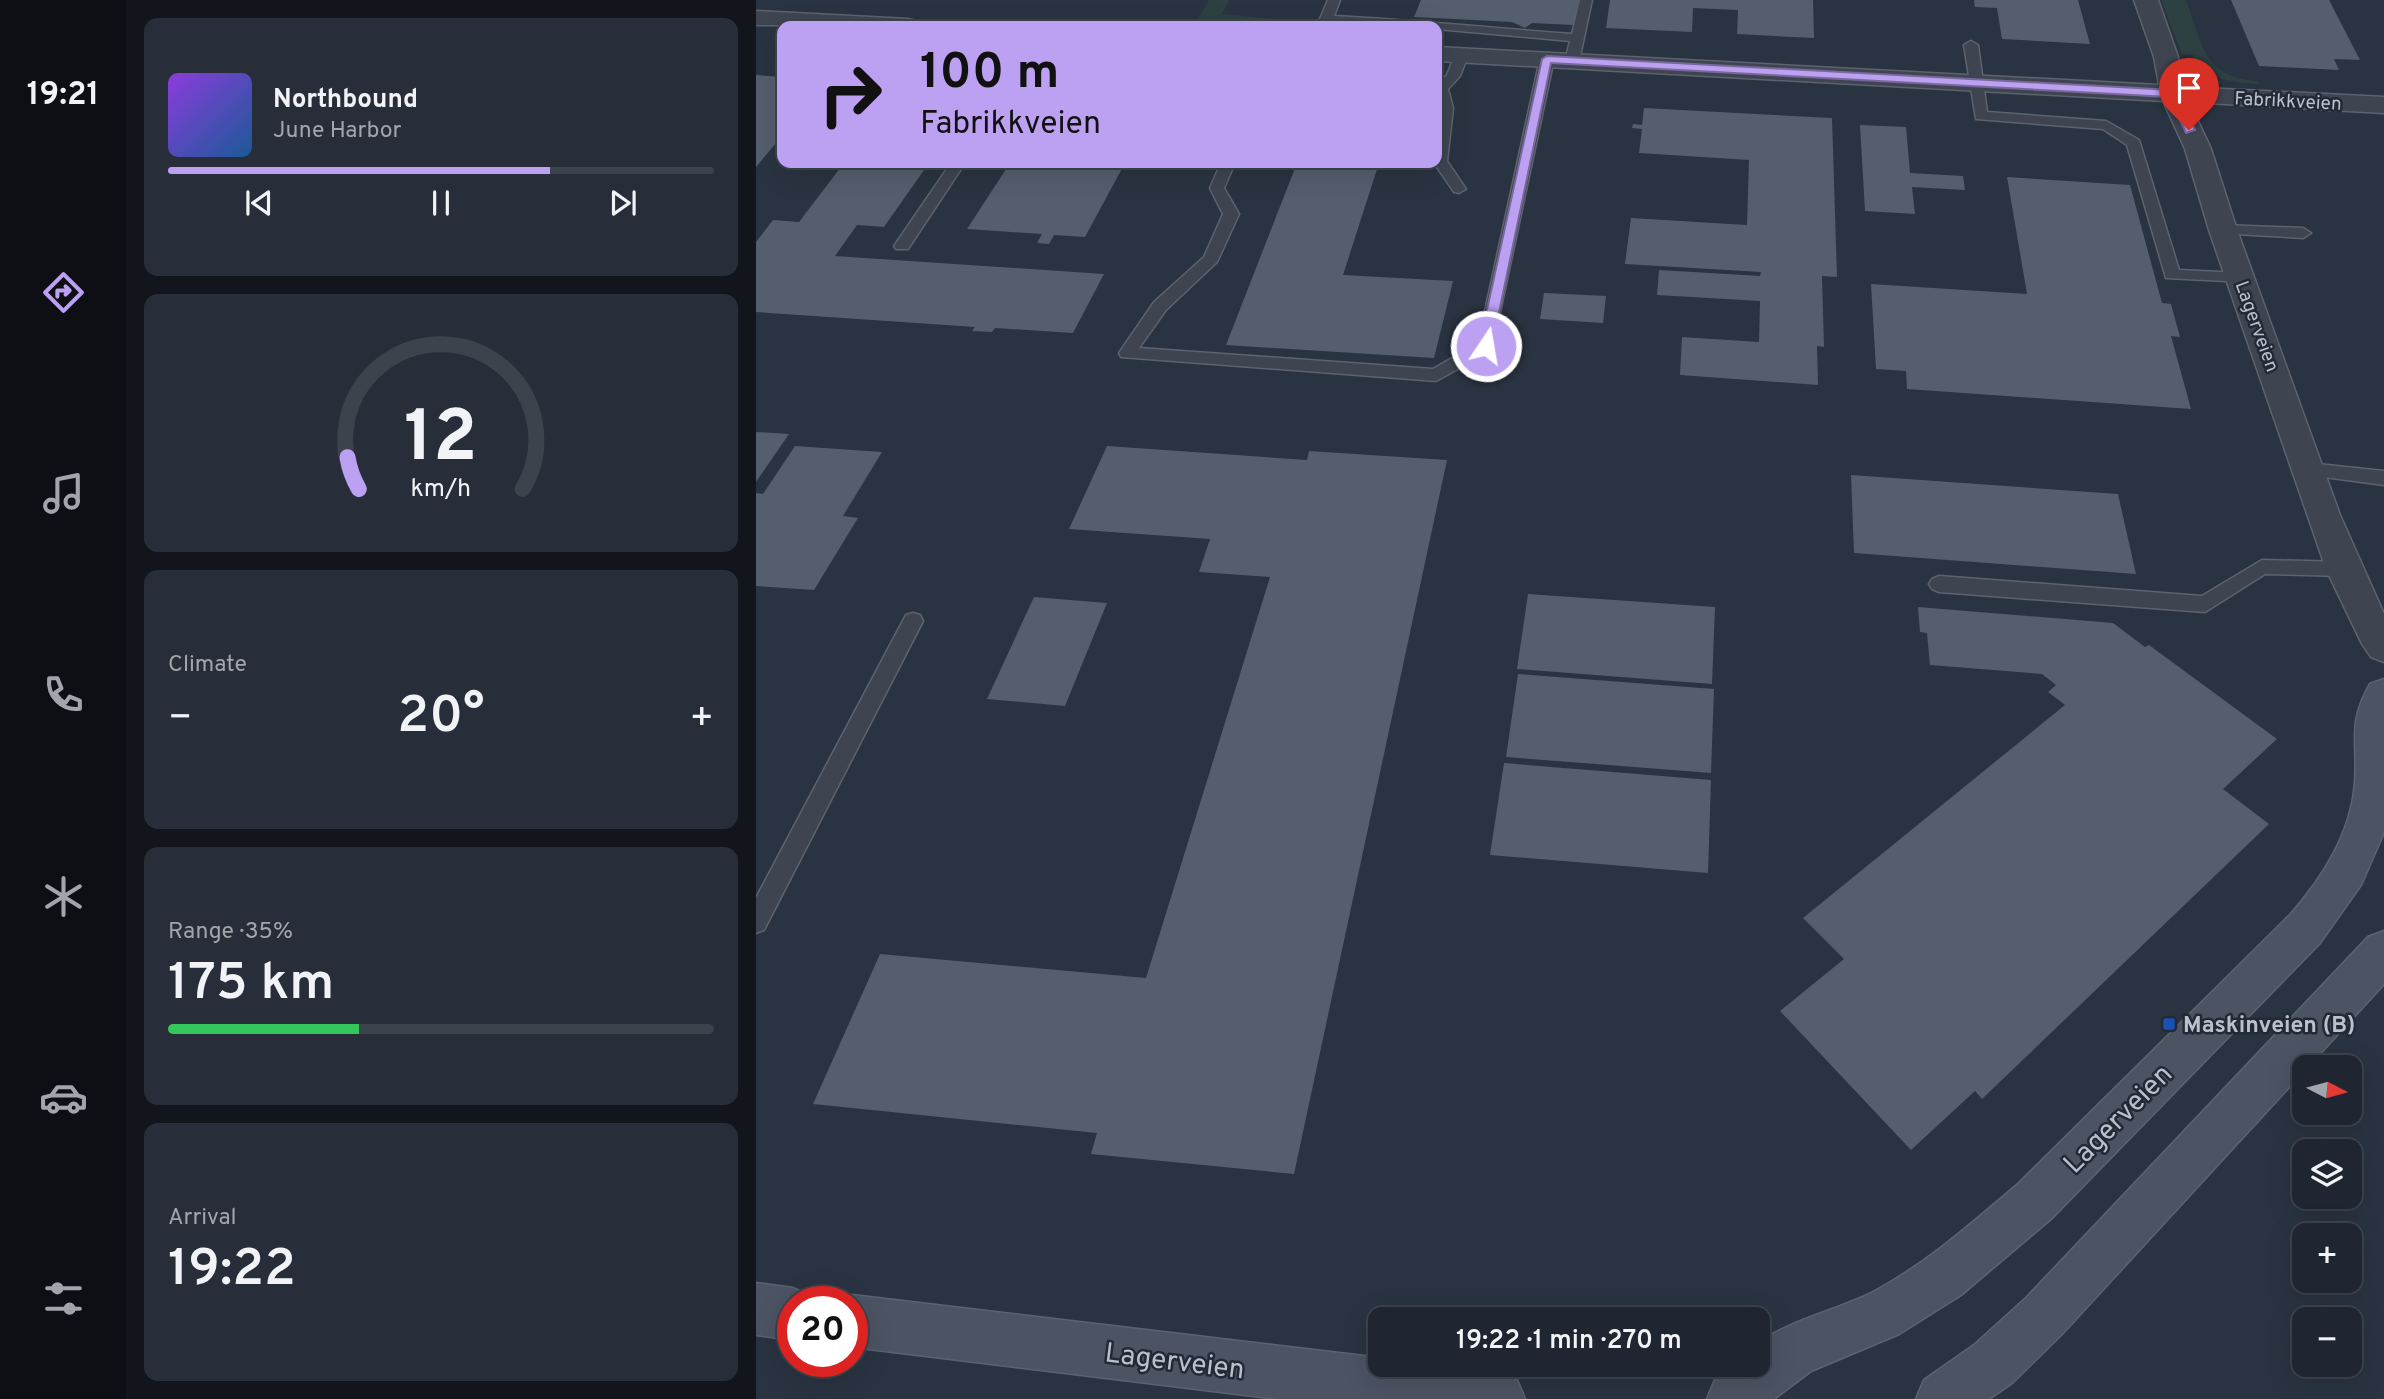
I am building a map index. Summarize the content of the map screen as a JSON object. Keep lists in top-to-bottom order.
{
  "streets": {
    "main road": ["Lagerveien"],
    "street": ["Fabrikkveien"]
  },
  "crossings": [
    ["Fabrikkveien", "Lagerveien"]
  ],
  "places": {
    "transit": ["Maskinveien (B)"]
  },
  "north": "right",
  "page": {
    "tabs": "19:21",
    "turn": ["100 m", "Fabrikkveien"],
    "song": ["Northbound", "June Harbor"],
    "tile": [
      "Climate",
      ["Range · 35%", "175 km"],
      ["Arrival", "19:22"]
    ],
    "heat": ["−", "20°", "+"],
    "map_buttons": ["+", "−"],
    "limit": "20",
    "trip": "19:22 · 1 min · 270 m",
    "gauge": ["12", "km/h"]
  }
}
